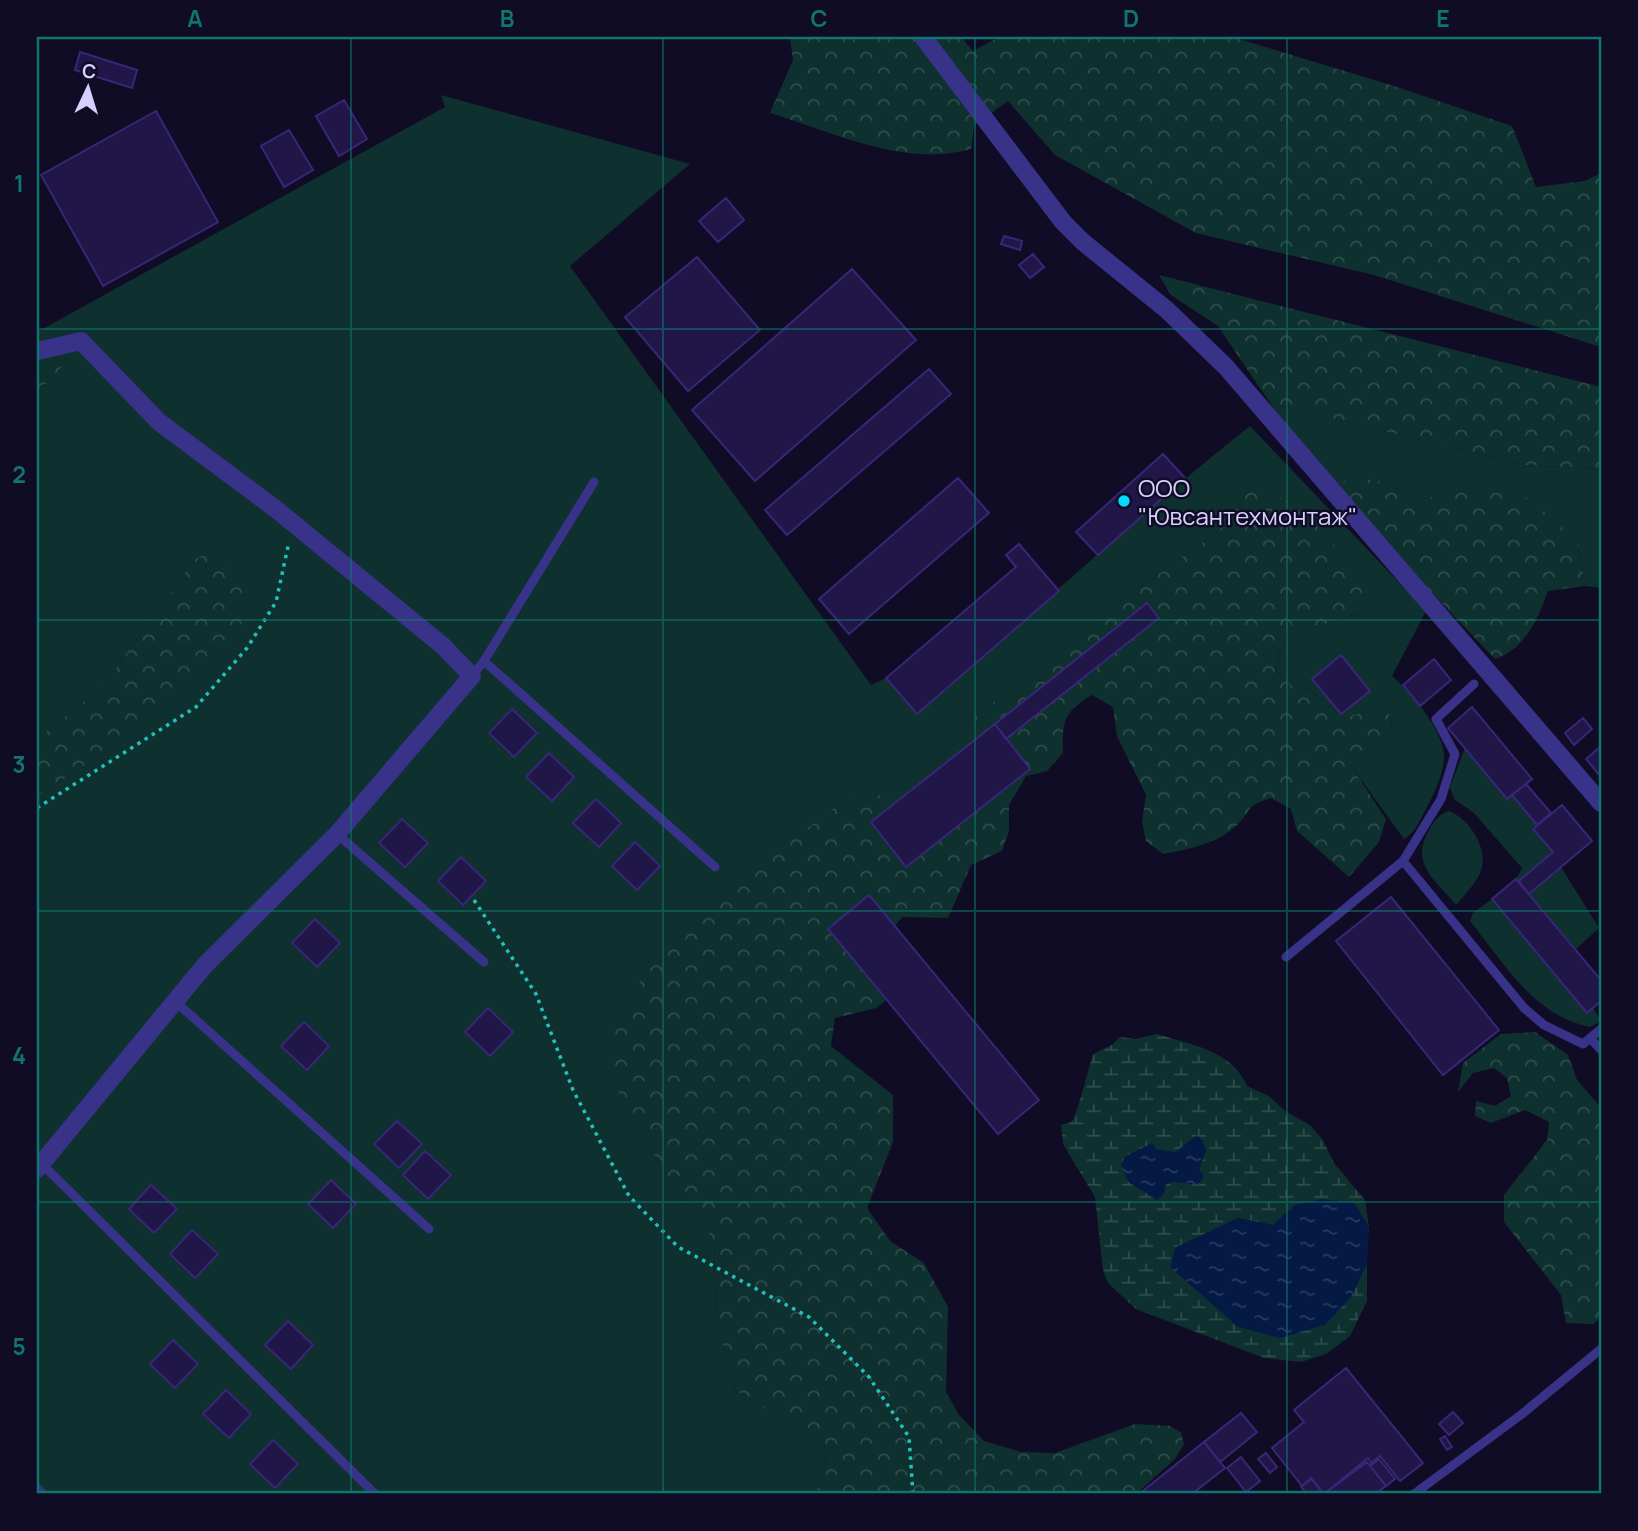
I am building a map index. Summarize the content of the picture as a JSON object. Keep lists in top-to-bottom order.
{
  "places": ["ООО \"Ювсантехмонтаж\""],
  "north": "top",
  "grid": {
    "columns": [
      "A",
      "B",
      "C",
      "D",
      "E"
    ],
    "rows": [
      "1",
      "2",
      "3",
      "4",
      "5"
    ]
  }
}
